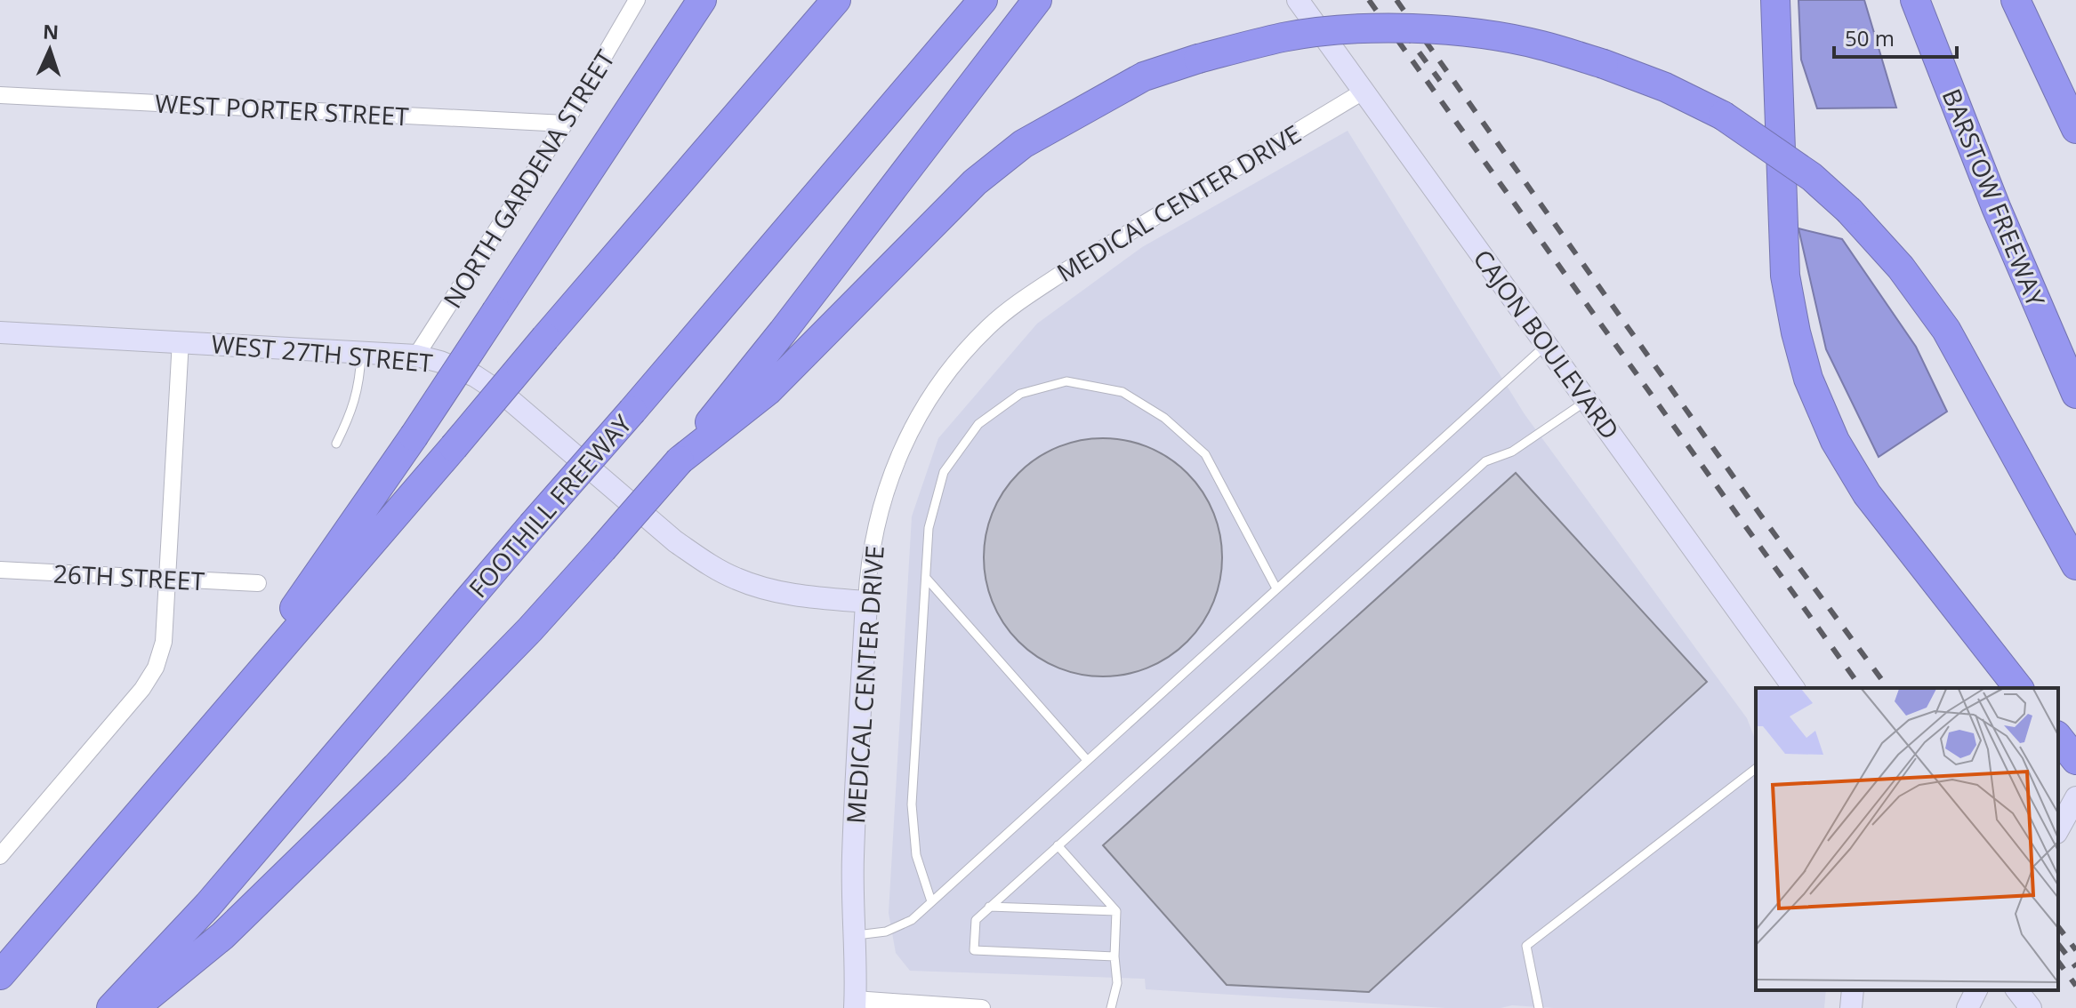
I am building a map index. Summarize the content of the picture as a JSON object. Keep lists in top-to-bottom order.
{
  "streets": {
    "highway": ["BARSTOW FREEWAY", "FOOTHILL FREEWAY"],
    "street": [
      "WEST PORTER STREET",
      "NORTH GARDENA STREET",
      "MEDICAL CENTER DRIVE",
      "CAJON BOULEVARD",
      "WEST 27TH STREET",
      "26TH STREET"
    ]
  },
  "crossings": [
    ["WEST PORTER STREET", "NORTH GARDENA STREET"],
    ["NORTH GARDENA STREET", "WEST 27TH STREET"],
    ["MEDICAL CENTER DRIVE", "CAJON BOULEVARD"],
    ["MEDICAL CENTER DRIVE", "WEST 27TH STREET"]
  ],
  "scale_bar": "50 m",
  "north": "top"
}
